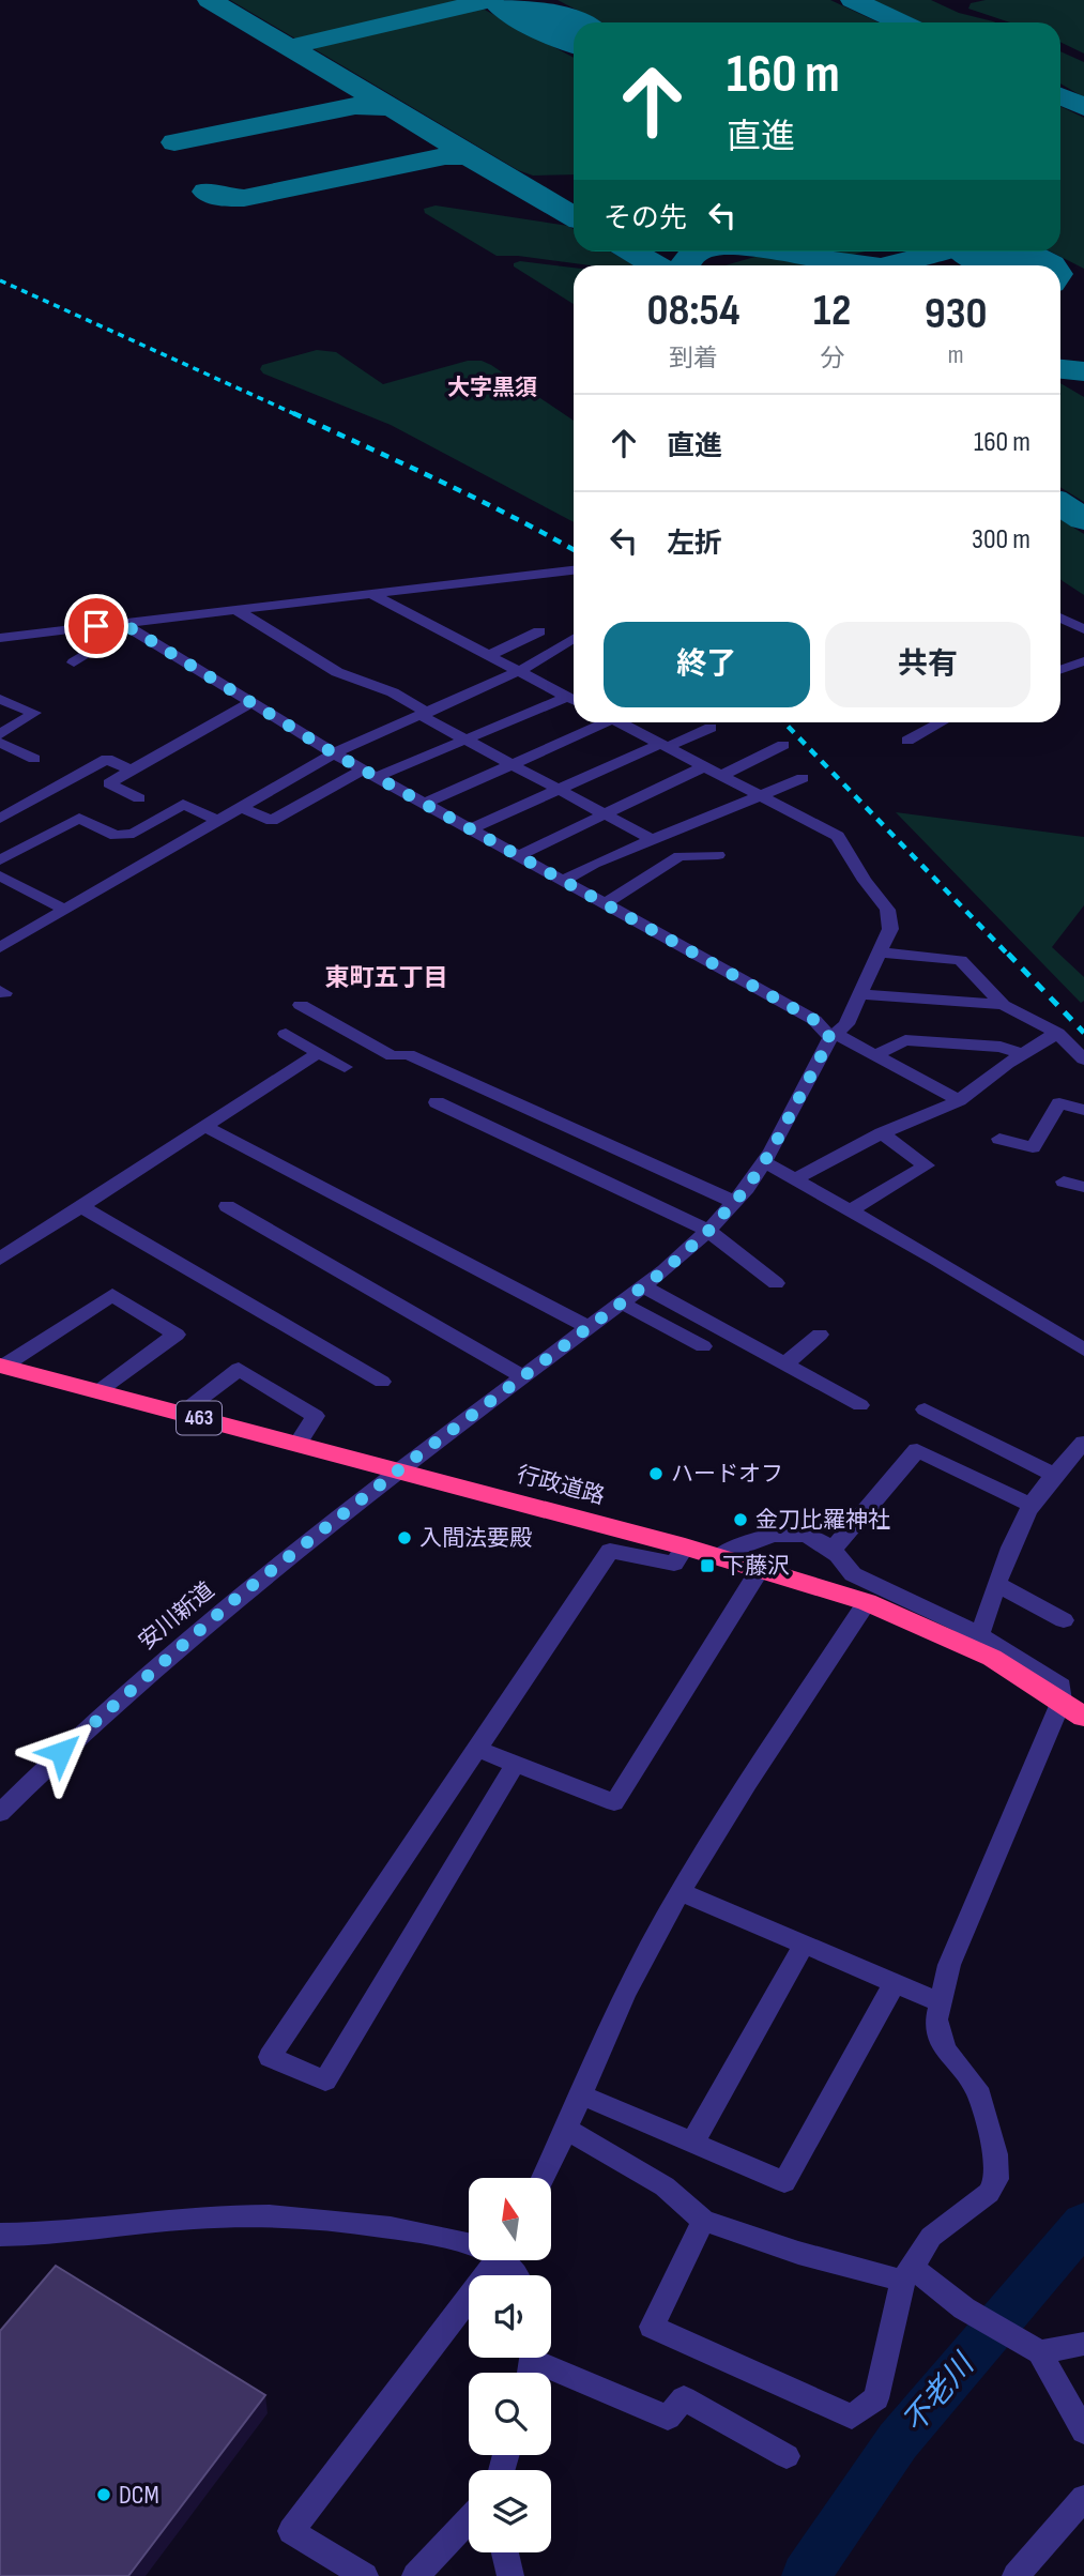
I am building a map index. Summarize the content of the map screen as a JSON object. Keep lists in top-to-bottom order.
{
  "streets": {
    "highway": ["463", "行政道路"],
    "street": ["安川新道"]
  },
  "crossings": [
    ["行政道路", "安川新道"]
  ],
  "districts": ["大字黒須", "東町五丁目"],
  "water": ["不老川"],
  "places": {
    "other": [
      "ハードオフ",
      "金刀比羅神社",
      "入間法要殿",
      "DCM"
    ],
    "transit": ["下藤沢"]
  },
  "north": "top",
  "page": {
    "turn": ["160 m", "直進"],
    "then": "その先",
    "eta": [
      "08:54",
      "到着",
      "12",
      "分",
      "930",
      "m"
    ],
    "list": [
      {
        "name": "直進",
        "value": "160 m"
      },
      {
        "name": "左折",
        "value": "300 m"
      }
    ],
    "buttons": ["終了", "共有"]
  }
}
